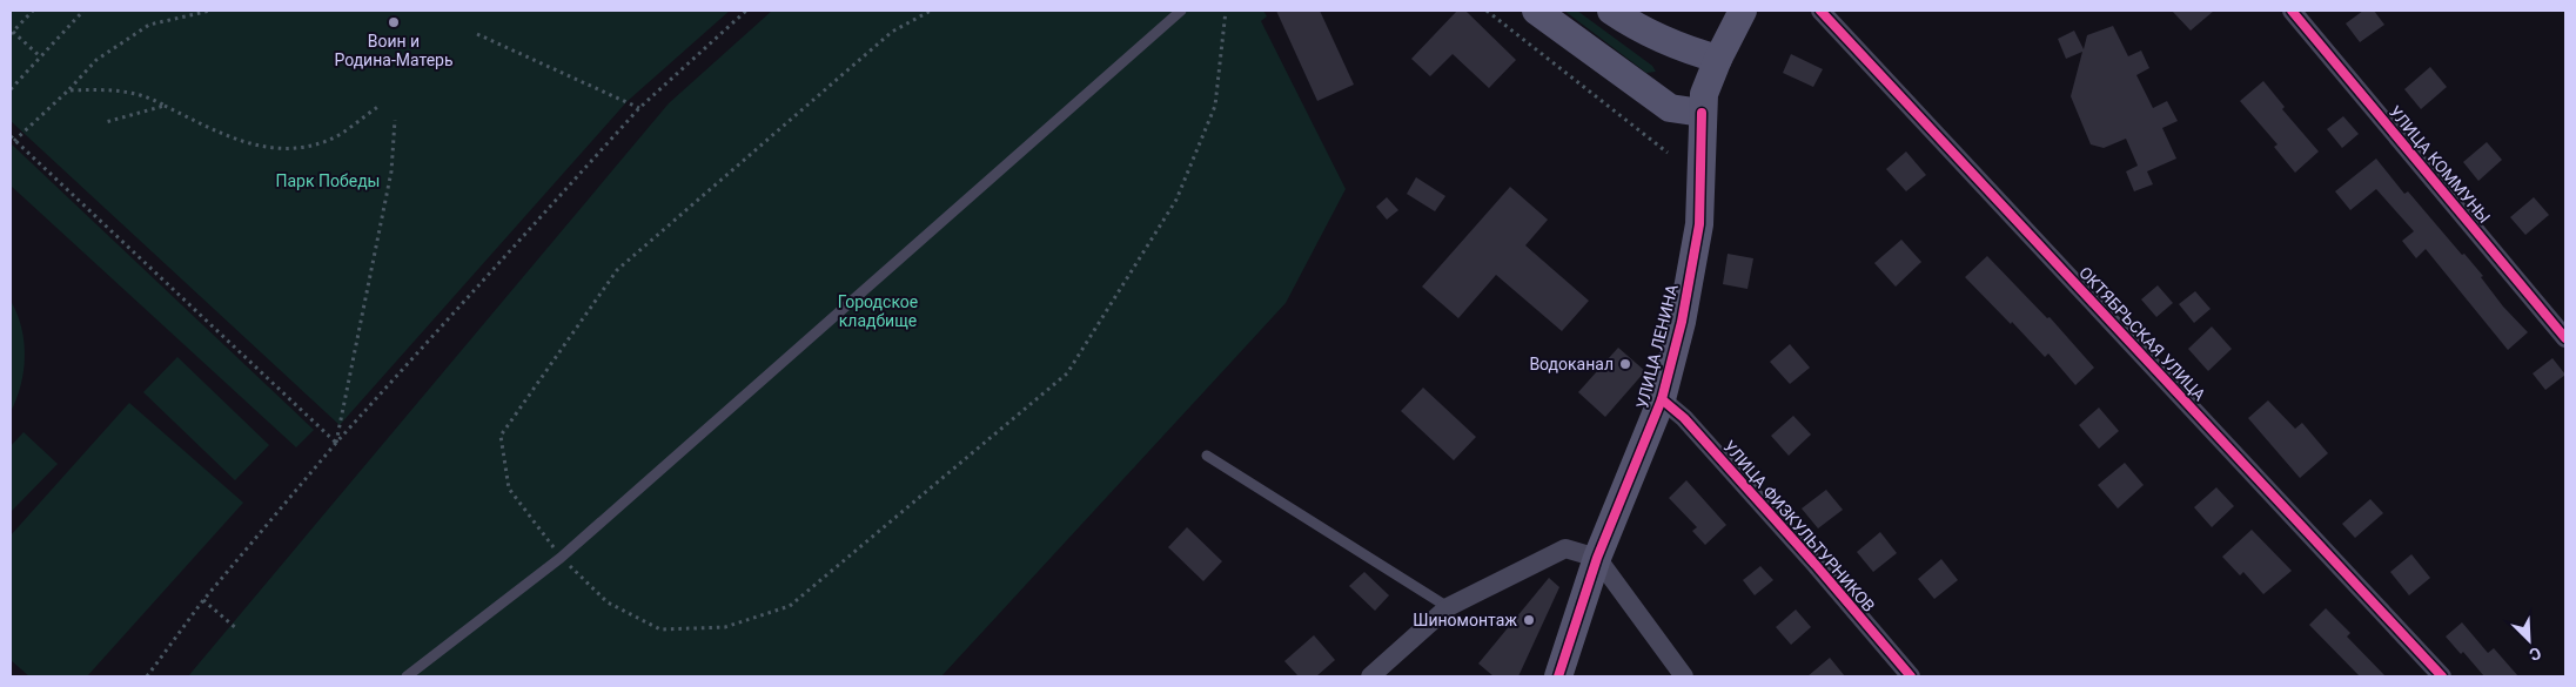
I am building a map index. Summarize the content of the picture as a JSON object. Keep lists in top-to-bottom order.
{
  "streets": {
    "street": [
      "УЛИЦА КОММУНЫ",
      "ОКТЯБРЬСКАЯ УЛИЦА",
      "УЛИЦА ЛЕНИНА",
      "УЛИЦА ФИЗКУЛЬТУРНИКОВ"
    ]
  },
  "crossings": [
    ["УЛИЦА ЛЕНИНА", "УЛИЦА ФИЗКУЛЬТУРНИКОВ"]
  ],
  "parks": ["Парк Победы", "Городское кладбище"],
  "places": ["Воин и Родина-Матерь", "Водоканал", "Шиномонтаж"],
  "north": "bottom right"
}
